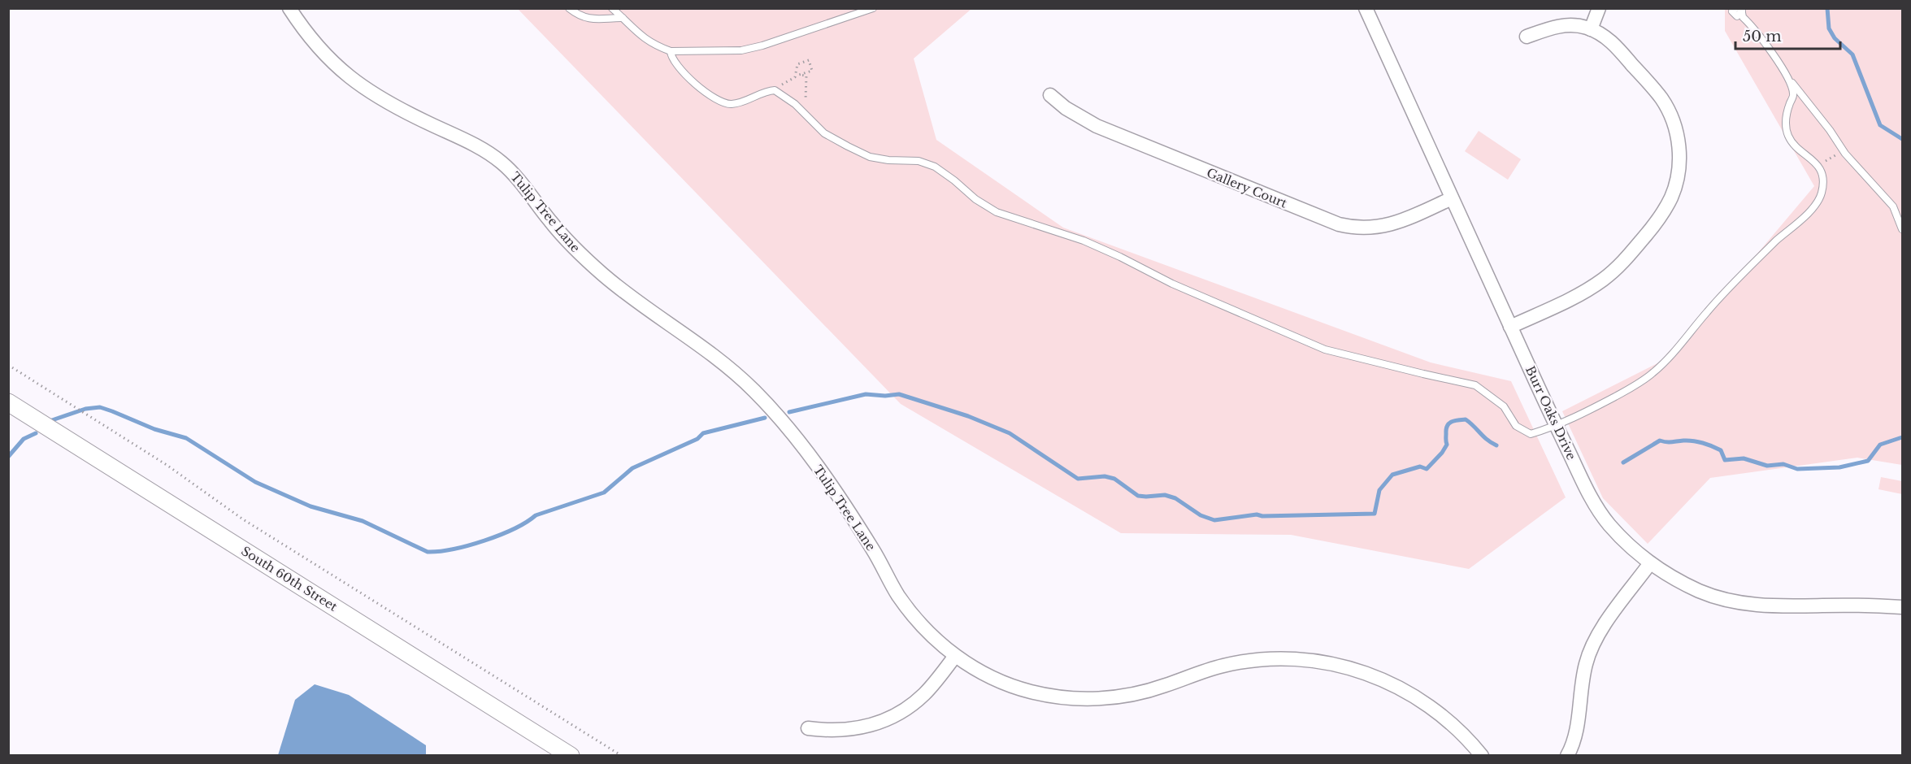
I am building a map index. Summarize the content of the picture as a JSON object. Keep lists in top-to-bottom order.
{
  "streets": {
    "street": [
      "Gallery Court",
      "Tulip Tree Lane",
      "Burr Oaks Drive",
      "South 60th Street"
    ]
  },
  "crossings": [
    ["Gallery Court", "Burr Oaks Drive"]
  ],
  "scale_bar": "50 m"
}
